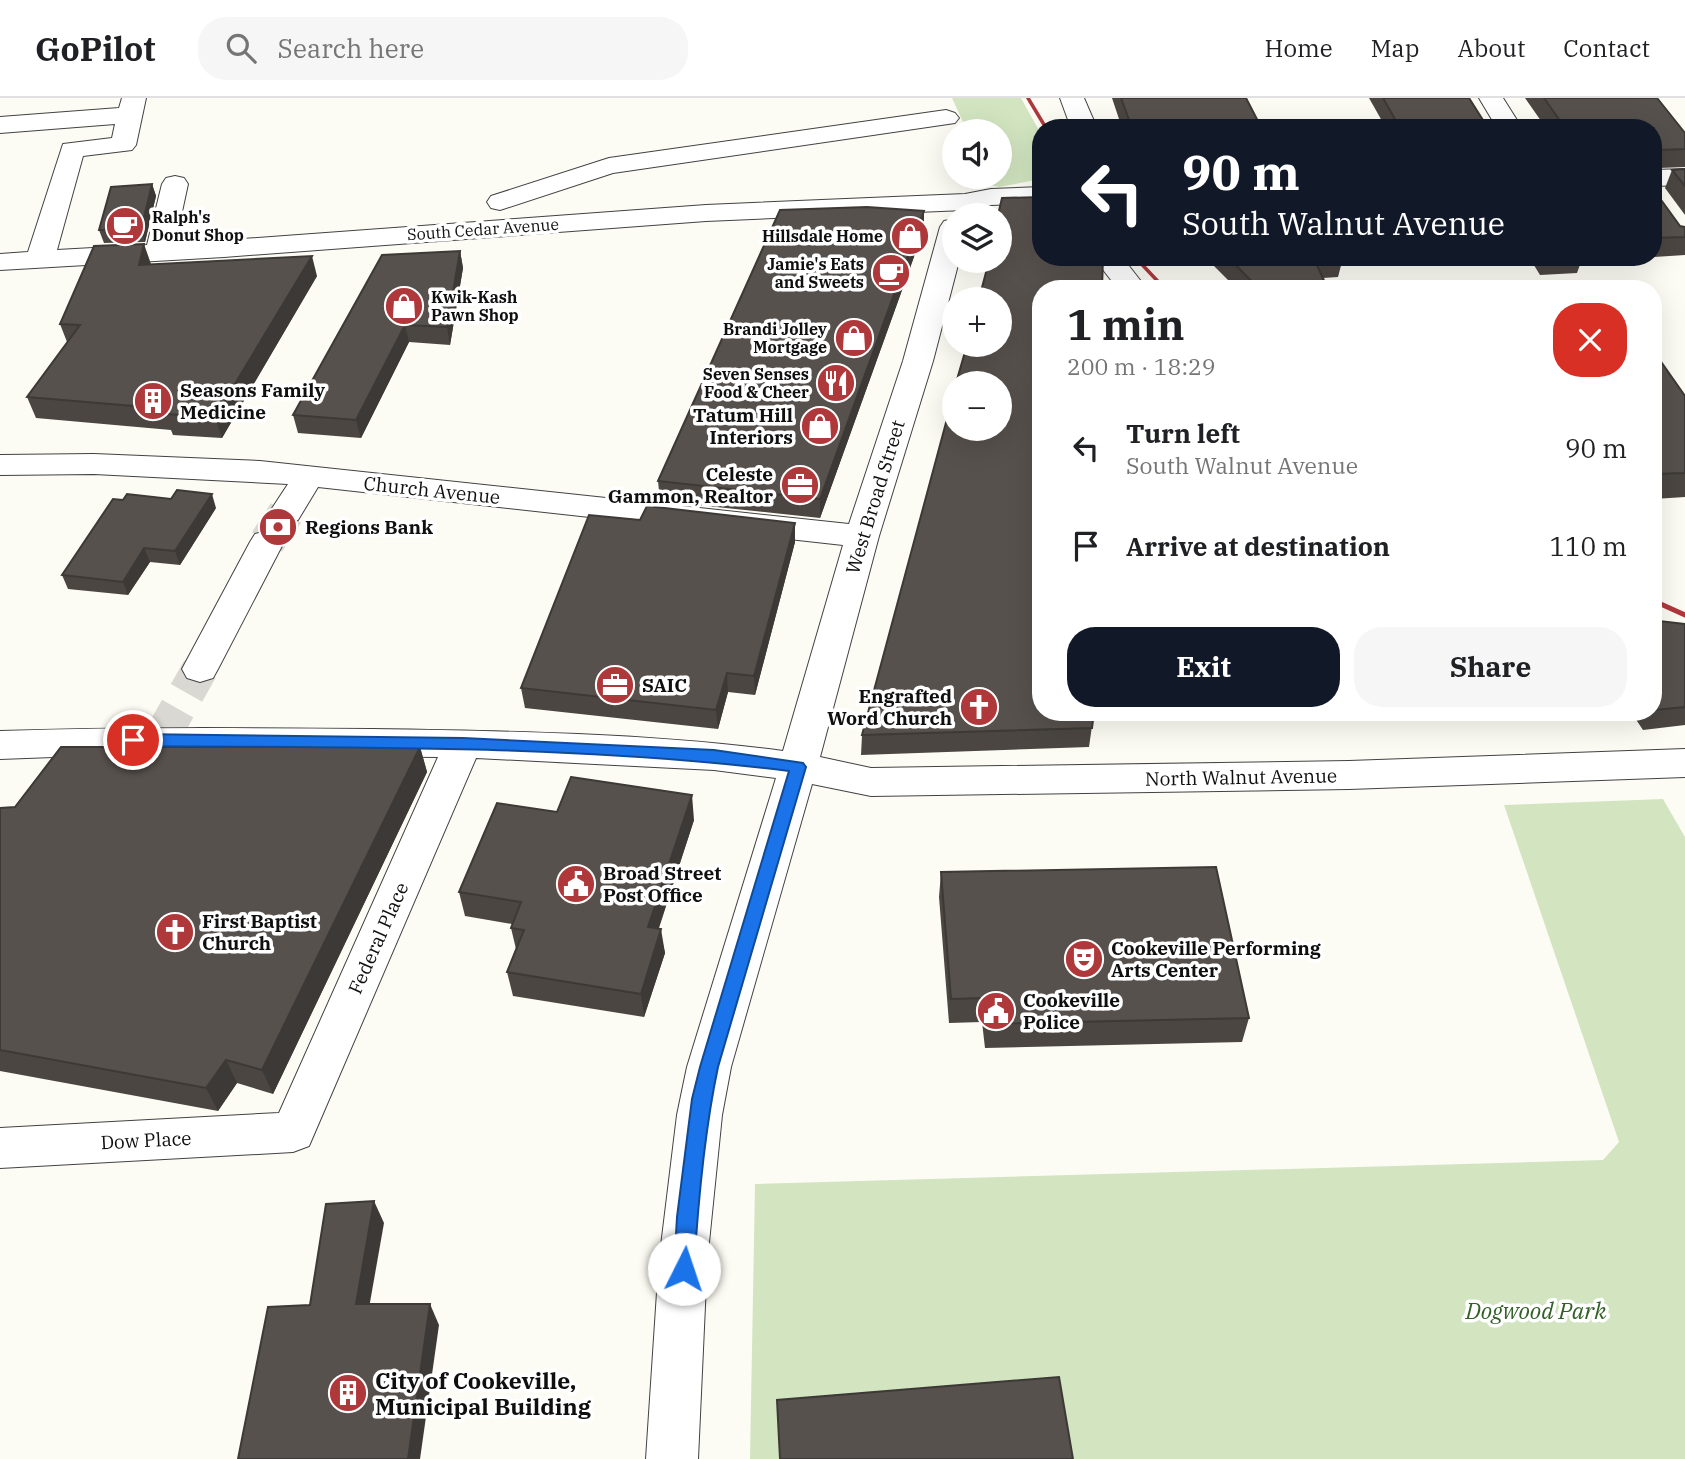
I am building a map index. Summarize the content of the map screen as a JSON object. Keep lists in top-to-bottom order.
{
  "streets": {
    "street": [
      "South Cedar Avenue",
      "Church Avenue",
      "West Broad Street",
      "North Walnut Avenue",
      "Federal Place",
      "Dow Place"
    ]
  },
  "crossings": [
    ["Church Avenue", "West Broad Street"],
    ["West Broad Street", "North Walnut Avenue"],
    ["North Walnut Avenue", "Federal Place"],
    ["Federal Place", "Dow Place"]
  ],
  "parks": ["Dogwood Park"],
  "places": {
    "cafe": ["Ralph's Donut Shop", "Jamie's Eats and Sweets"],
    "shop": [
      "Hillsdale Home",
      "Kwik-Kash Pawn Shop",
      "Brandi Jolley Mortgage",
      "Tatum Hill Interiors"
    ],
    "restaurant": ["Seven Senses Food & Cheer"],
    "building": ["Seasons Family Medicine", "City of Cookeville, Municipal Building"],
    "office": ["Celeste Gammon, Realtor", "SAIC"],
    "bank": ["Regions Bank"],
    "church": ["Engrafted Word Church", "First Baptist Church"],
    "public building": ["Broad Street Post Office", "Cookeville Police"],
    "theatre": ["Cookeville Performing Arts Center"]
  },
  "page": {
    "header": "GoPilot",
    "search": "Search here",
    "nav": [
      "Home",
      "Map",
      "About",
      "Contact"
    ],
    "map_buttons": ["+", "−"],
    "turn": ["90 m", "South Walnut Avenue"],
    "heading": ["1 min", "200 m · 18:29"],
    "list": [
      {
        "name": "Turn left",
        "note": "South Walnut Avenue",
        "value": "90 m"
      },
      {
        "name": "Arrive at destination",
        "value": "110 m"
      }
    ],
    "buttons": ["Exit", "Share"]
  }
}
